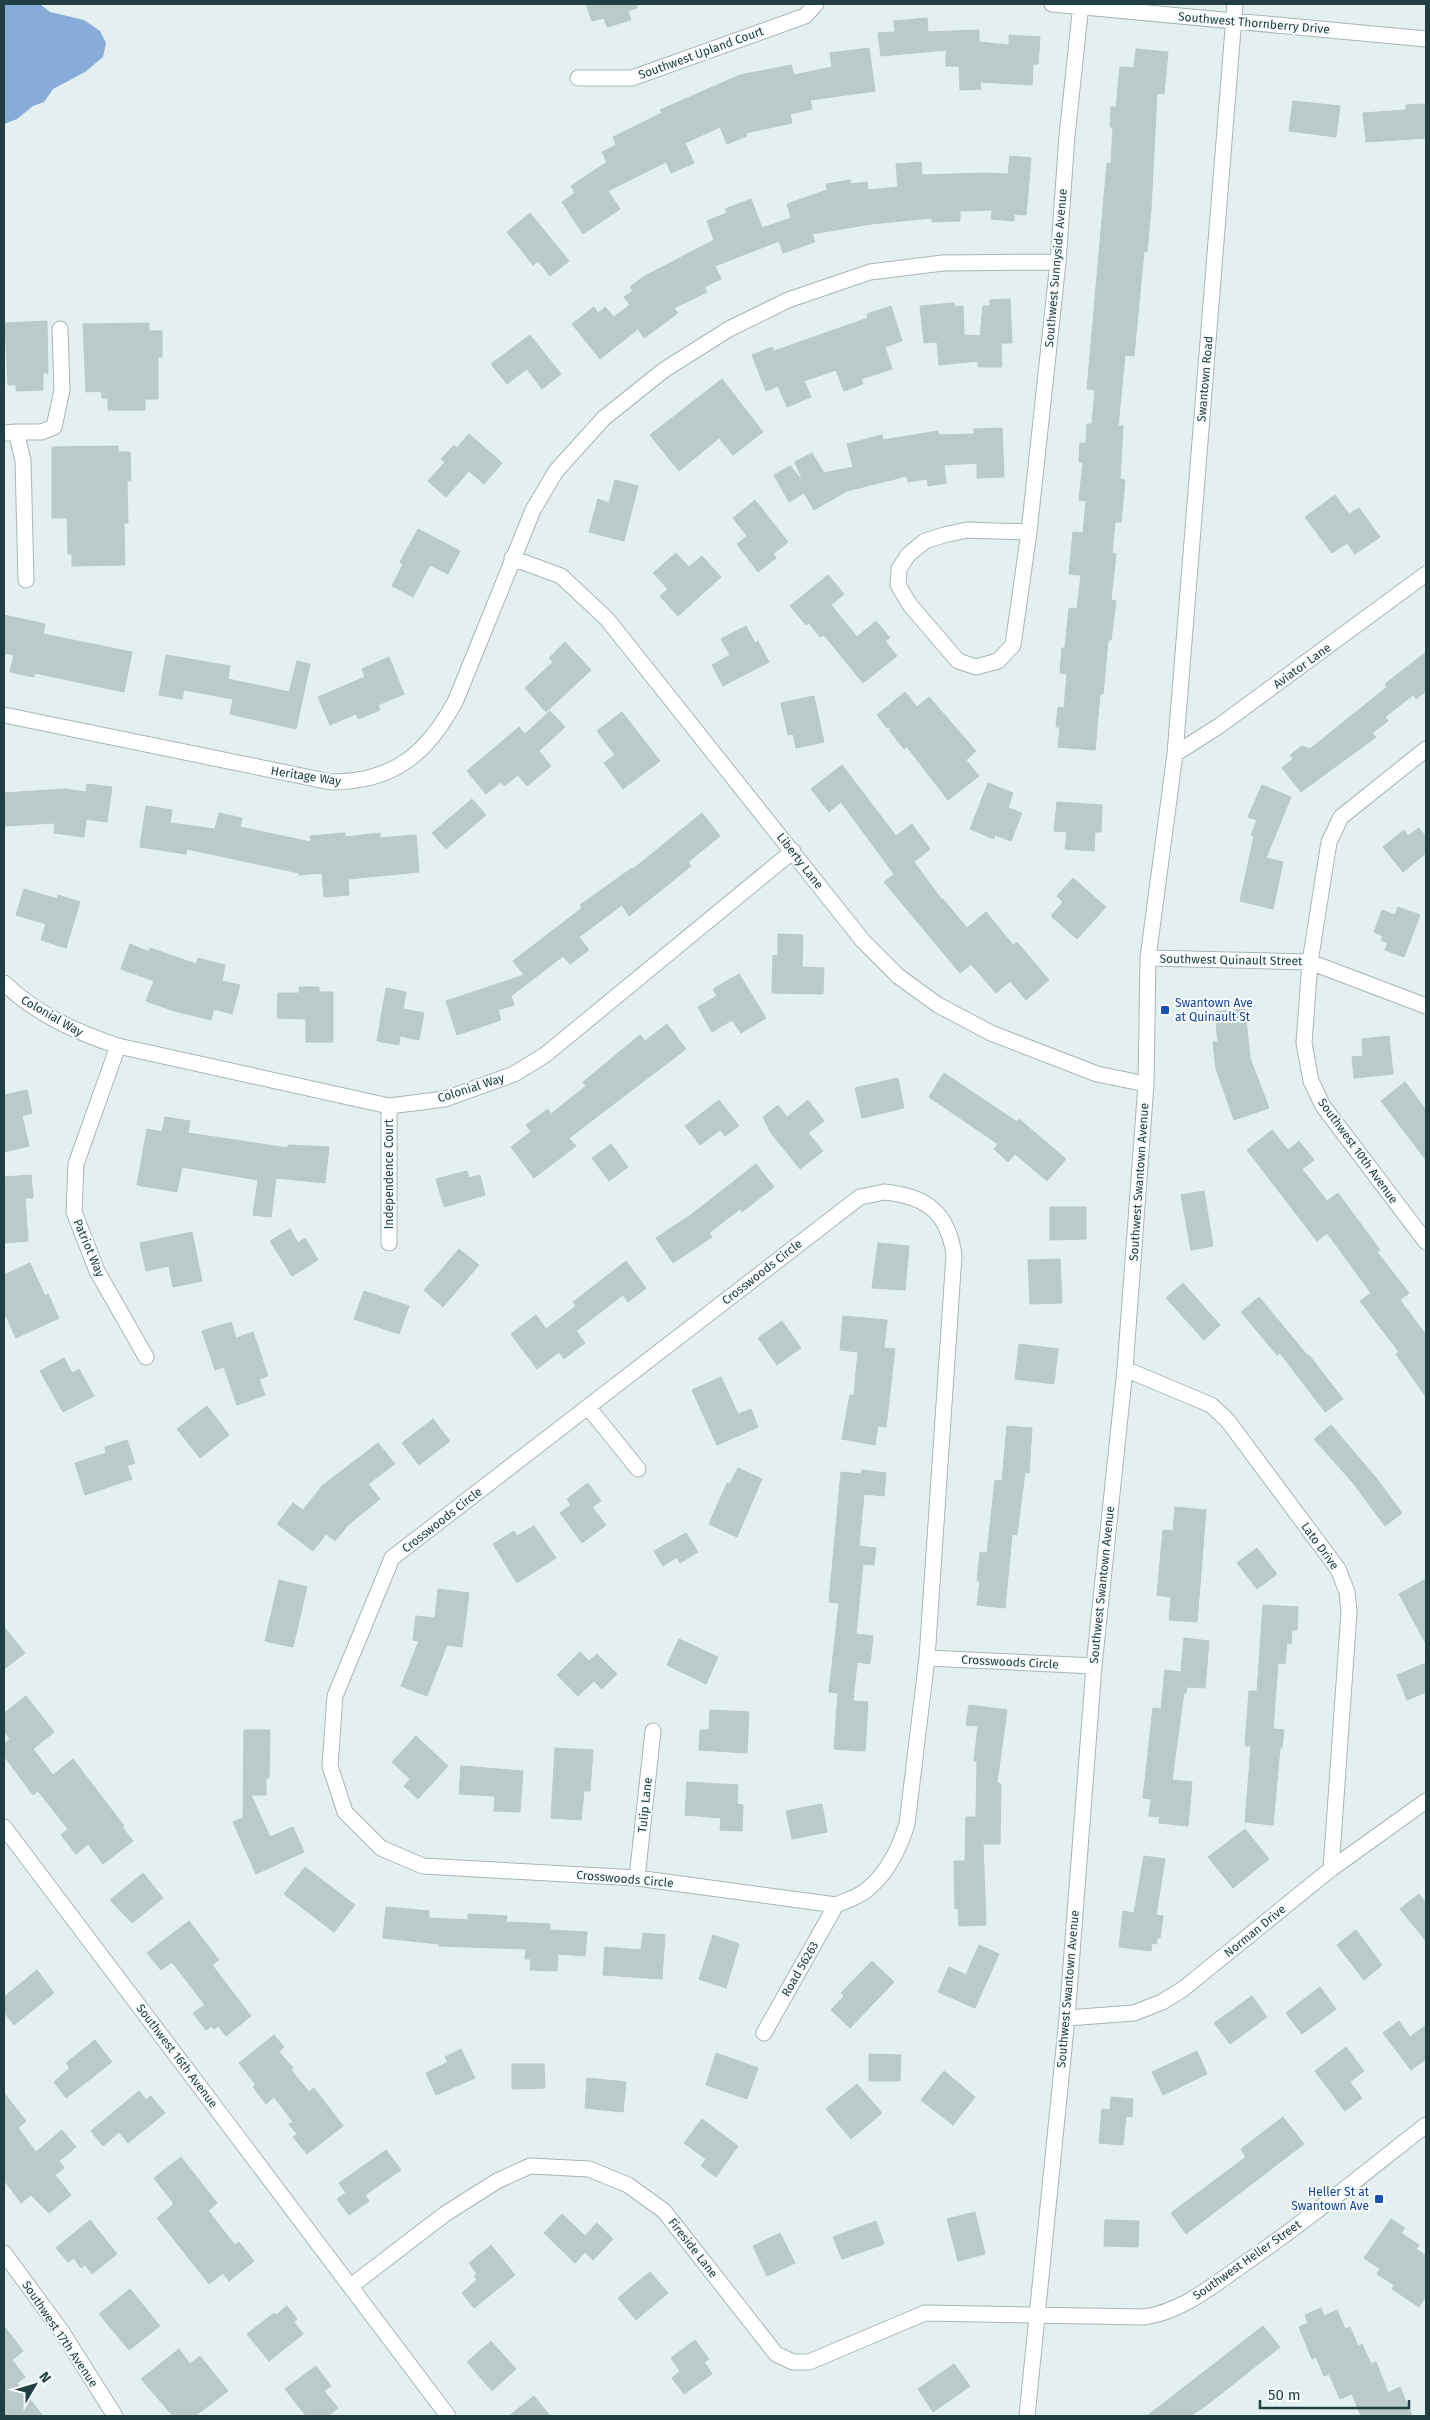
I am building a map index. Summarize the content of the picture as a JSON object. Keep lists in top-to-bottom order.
{
  "streets": {
    "street": [
      "Southwest Thornberry Drive",
      "Southwest Upland Court",
      "Southwest Sunnyside Avenue",
      "Swantown Road",
      "Aviator Lane",
      "Heritage Way",
      "Liberty Lane",
      "Southwest Quinault Street",
      "Colonial Way",
      "Southwest 10th Avenue",
      "Independence Court",
      "Southwest Swantown Avenue",
      "Patriot Way",
      "Crosswoods Circle",
      "Lato Drive",
      "Tulip Lane",
      "Norman Drive",
      "Road 56263",
      "Southwest 16th Avenue",
      "Fireside Lane",
      "Southwest Heller Street",
      "Southwest 17th Avenue"
    ]
  },
  "crossings": [
    ["Southwest Thornberry Drive", "Southwest Sunnyside Avenue"],
    ["Southwest Thornberry Drive", "Swantown Road"],
    ["Southwest Sunnyside Avenue", "Heritage Way"],
    ["Swantown Road", "Aviator Lane"],
    ["Swantown Road", "Southwest Swantown Avenue"],
    ["Aviator Lane", "Southwest Swantown Avenue"],
    ["Heritage Way", "Liberty Lane"],
    ["Liberty Lane", "Colonial Way"],
    ["Liberty Lane", "Southwest Swantown Avenue"],
    ["Southwest Quinault Street", "Southwest 10th Avenue"],
    ["Southwest Quinault Street", "Southwest Swantown Avenue"],
    ["Colonial Way", "Independence Court"],
    ["Colonial Way", "Patriot Way"],
    ["Southwest Swantown Avenue", "Crosswoods Circle"],
    ["Southwest Swantown Avenue", "Lato Drive"],
    ["Southwest Swantown Avenue", "Norman Drive"],
    ["Southwest Swantown Avenue", "Fireside Lane"],
    ["Southwest Swantown Avenue", "Southwest Heller Street"],
    ["Crosswoods Circle", "Tulip Lane"],
    ["Crosswoods Circle", "Road 56263"],
    ["Lato Drive", "Norman Drive"],
    ["Southwest 16th Avenue", "Fireside Lane"],
    ["Fireside Lane", "Southwest Heller Street"]
  ],
  "places": {
    "transit": ["Swantown Ave at Quinault St", "Heller St at Swantown Ave"]
  },
  "scale_bar": "50 m",
  "north": "top right"
}
